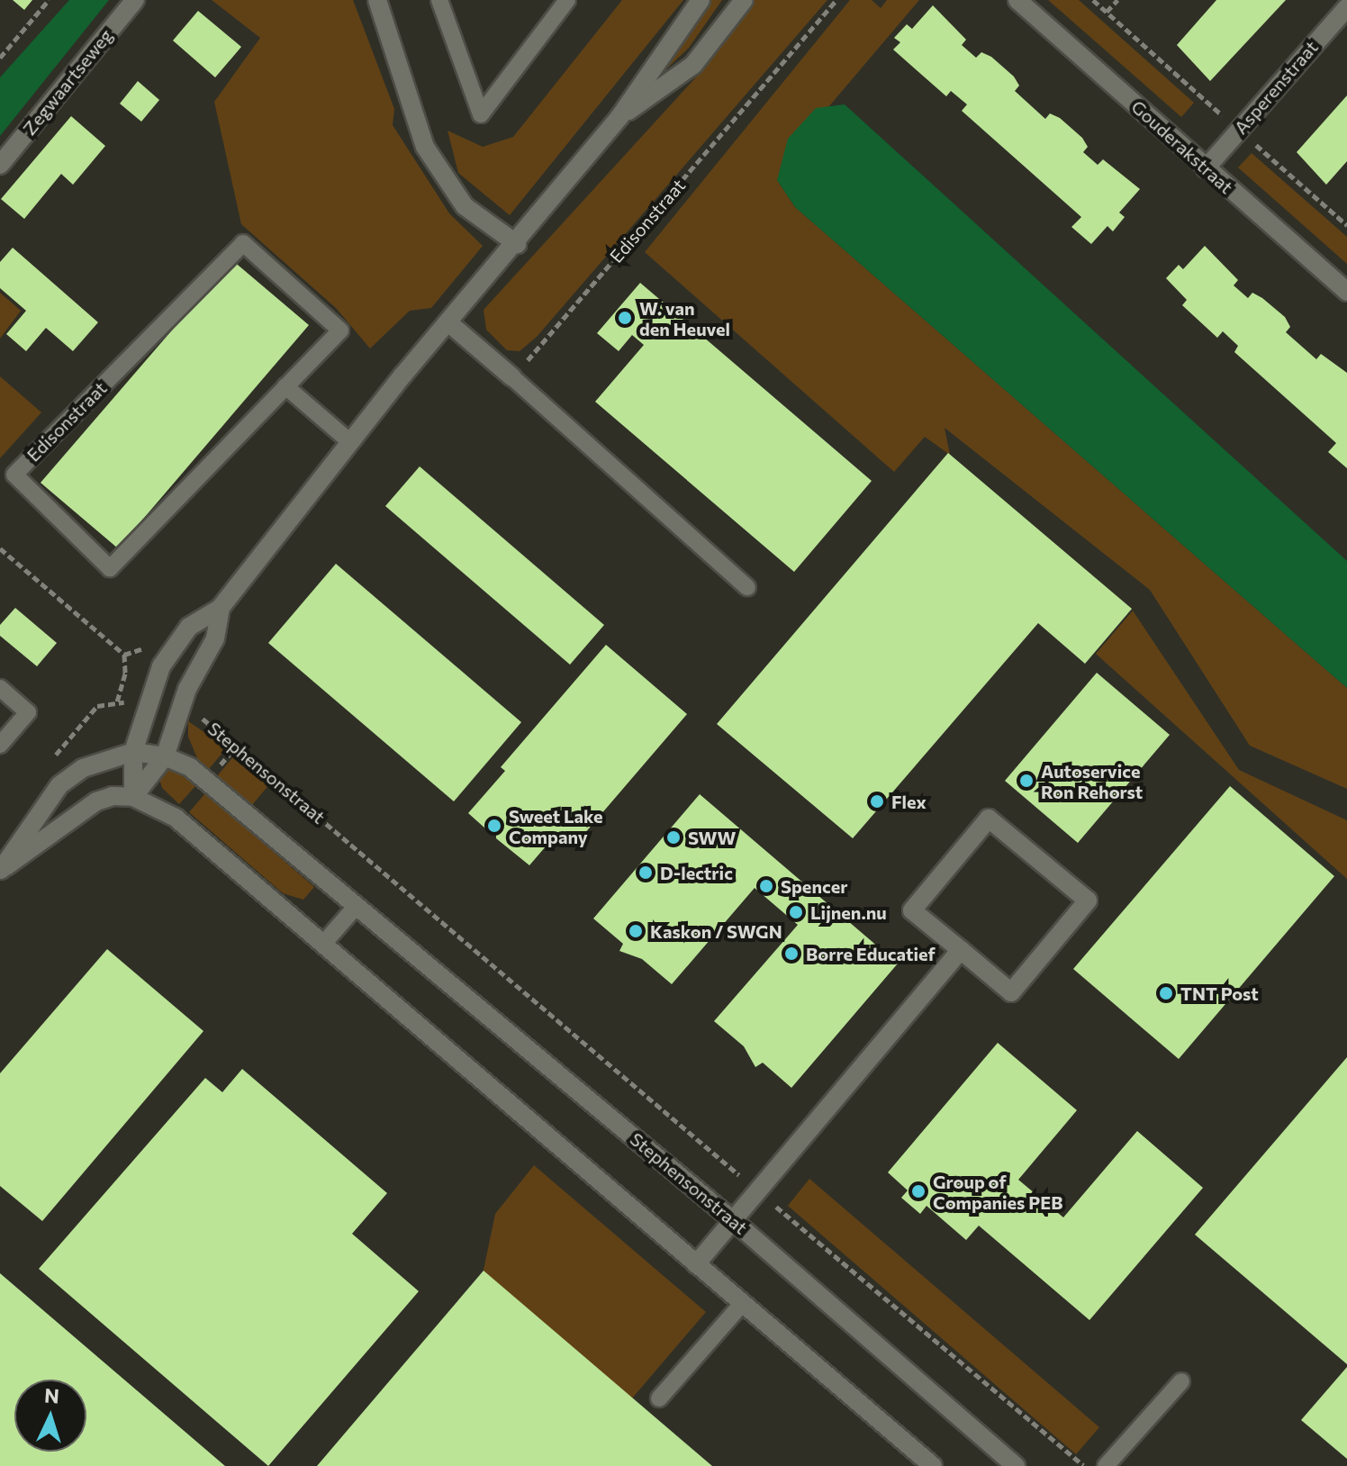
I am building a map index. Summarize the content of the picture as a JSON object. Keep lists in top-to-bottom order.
{
  "streets": {
    "street": [
      "Zegwaartseweg",
      "Asperenstraat",
      "Gouderakstraat",
      "Stephensonstraat"
    ],
    "lane": ["Edisonstraat"]
  },
  "crossings": [
    ["Asperenstraat", "Gouderakstraat"]
  ],
  "places": [
    "W. van den Heuvel",
    "Autoservice Ron Rehorst",
    "Flex",
    "Sweet Lake Company",
    "SWW",
    "D-lectric",
    "Spencer",
    "Lijnen.nu",
    "Kaskon / SWGN",
    "Borre Educatief",
    "TNT Post",
    "Group of Companies PEB"
  ],
  "north": "top"
}
